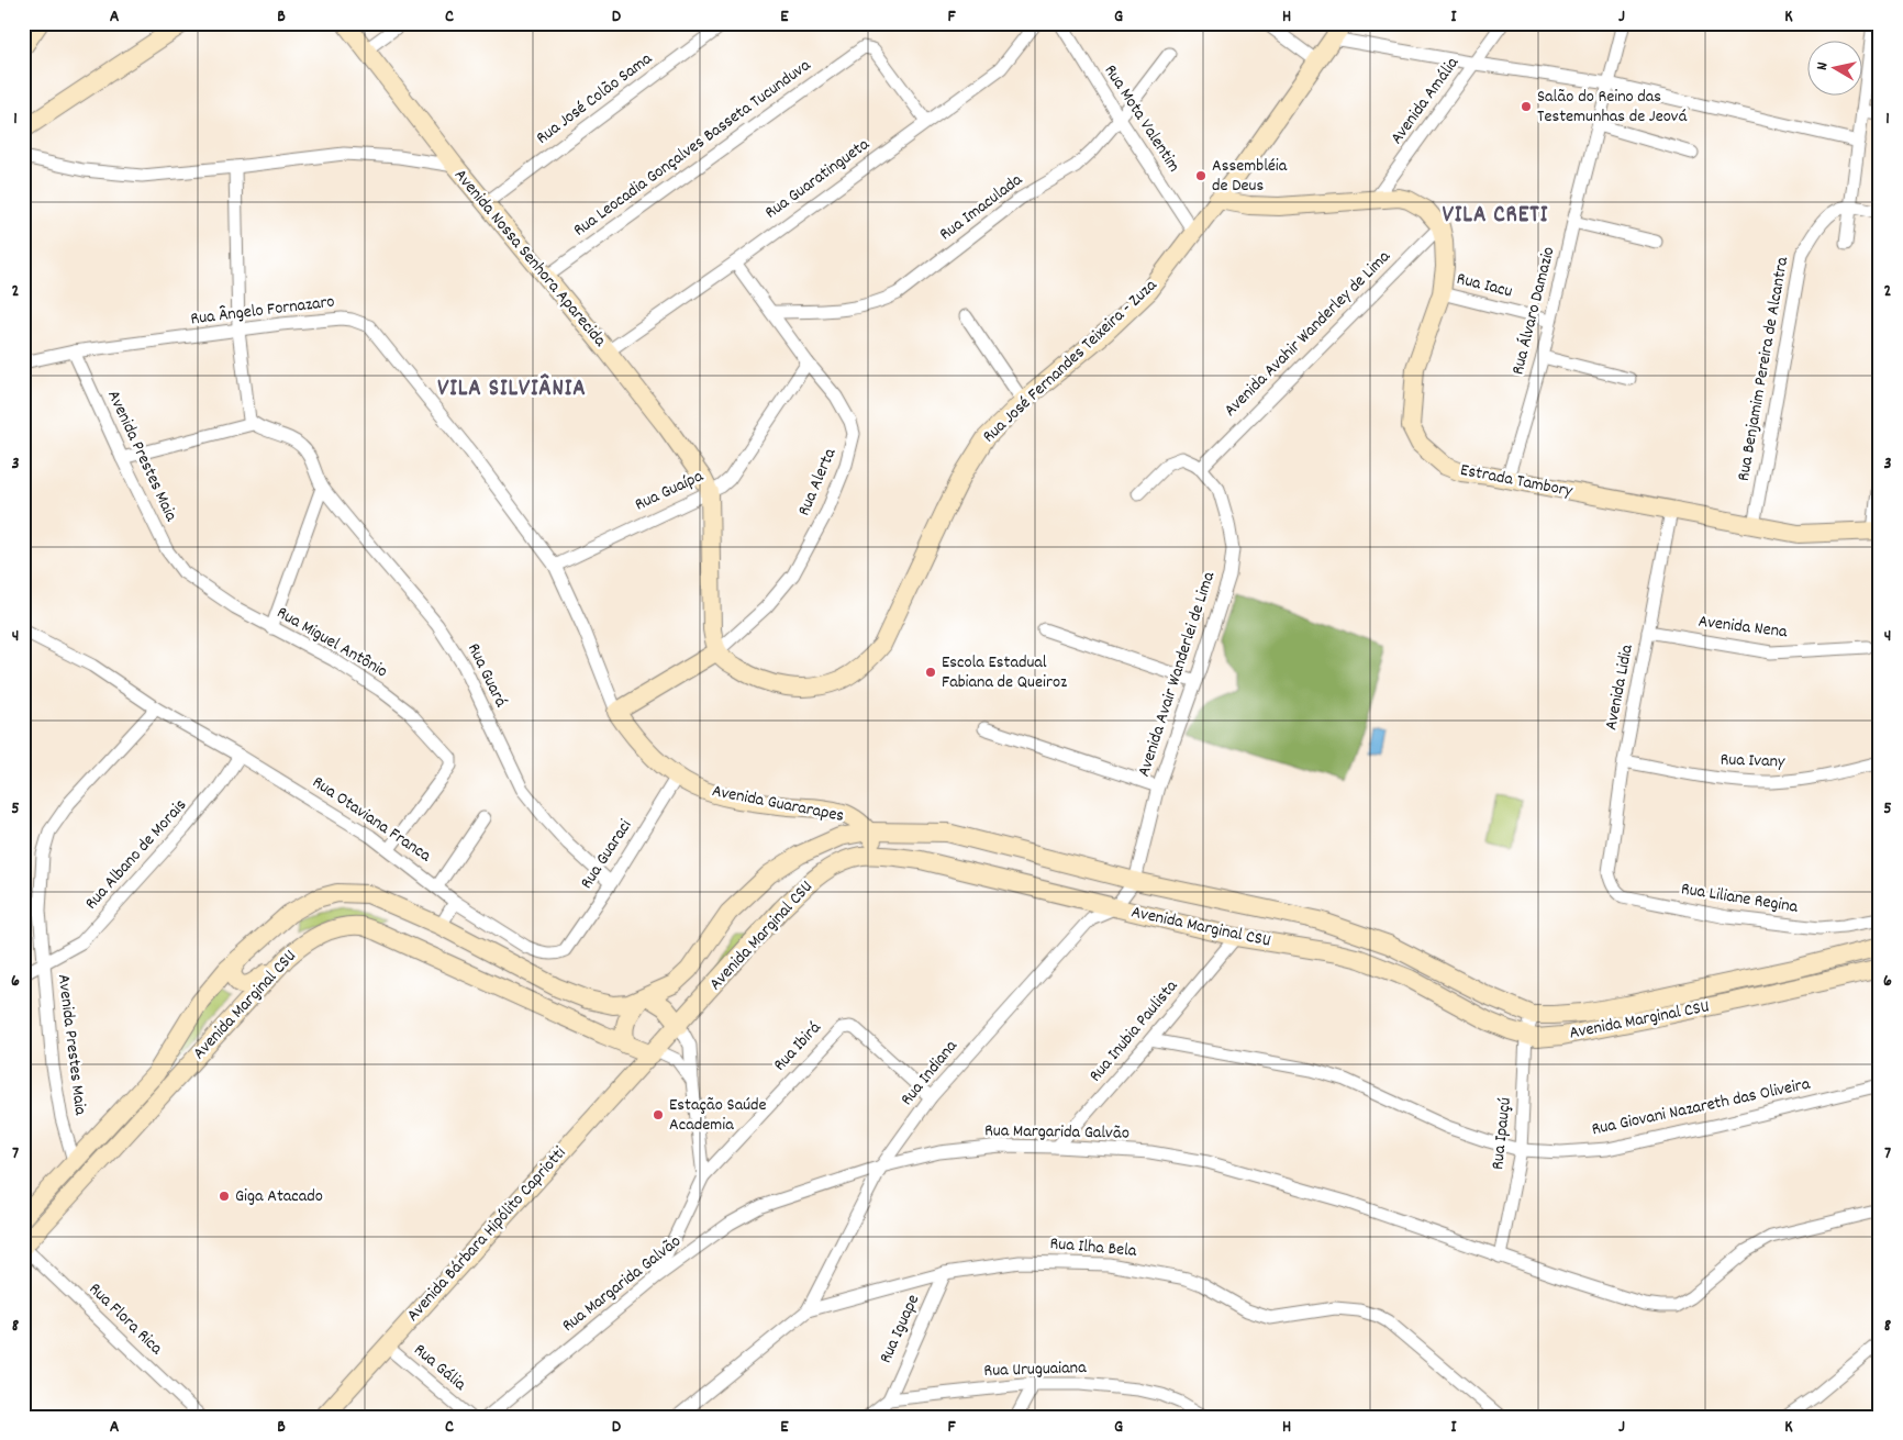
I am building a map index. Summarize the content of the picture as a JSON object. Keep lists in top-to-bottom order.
{
  "streets": {
    "main road": [
      "Avenida Nossa Senhora Aparecida",
      "Rua José Fernandes Teixeira - Zuza",
      "Estrada Tambory",
      "Avenida Guararapes",
      "Avenida Marginal CSU",
      "Avenida Bárbara Hipólito Capriotti"
    ],
    "street": [
      "Rua José Colão Sama",
      "Avenida Amália",
      "Rua Mota Valentim",
      "Rua Leocadia Gonçalves Basseta Tucunduva",
      "Rua Guaratingueta",
      "Rua Imaculada",
      "Rua Iacu",
      "Rua Ângelo Fornazaro",
      "Rua Álvaro Damazio",
      "Avenida Avahir Wanderley de Lima",
      "Rua Benjamim Pereira de Alcantra",
      "Avenida Prestes Maia",
      "Rua Alerta",
      "Rua Guaípa",
      "Avenida Nena",
      "Rua Miguel Antônio",
      "Avenida Avair Wanderlei de Lima",
      "Rua Guará",
      "Avenida Lidia",
      "Rua Ivany",
      "Rua Otaviana Franca",
      "Rua Albano de Morais",
      "Rua Guaraci",
      "Rua Liliane Regina",
      "Rua Inubia Paulista",
      "Rua Ibirá",
      "Rua Indiana",
      "Rua Giovani Nazareth das Oliveira",
      "Rua Margarida Galvão",
      "Rua Ipauçú",
      "Rua Ilha Bela",
      "Rua Flora Rica",
      "Rua Iguape",
      "Rua Gália",
      "Rua Uruguaiana"
    ]
  },
  "crossings": [
    ["Rua José Colão Sama", "Avenida Nossa Senhora Aparecida"],
    ["Rua Mota Valentim", "Rua Imaculada"],
    ["Rua Mota Valentim", "Rua José Fernandes Teixeira - Zuza"],
    ["Rua Leocadia Gonçalves Basseta Tucunduva", "Rua Guaratingueta"],
    ["Rua Leocadia Gonçalves Basseta Tucunduva", "Avenida Nossa Senhora Aparecida"],
    ["Rua Guaratingueta", "Avenida Nossa Senhora Aparecida"],
    ["Rua Guaratingueta", "Rua Alerta"],
    ["Rua Imaculada", "Rua Alerta"],
    ["Avenida Nossa Senhora Aparecida", "Rua José Fernandes Teixeira - Zuza"],
    ["Avenida Nossa Senhora Aparecida", "Rua Alerta"],
    ["Avenida Nossa Senhora Aparecida", "Rua Guaípa"],
    ["Rua Iacu", "Rua Álvaro Damazio"],
    ["Rua Iacu", "Estrada Tambory"],
    ["Rua Ângelo Fornazaro", "Avenida Prestes Maia"],
    ["Rua Ângelo Fornazaro", "Rua Guaípa"],
    ["Rua Ângelo Fornazaro", "Avenida Guararapes"],
    ["Rua Álvaro Damazio", "Estrada Tambory"],
    ["Avenida Avahir Wanderley de Lima", "Estrada Tambory"],
    ["Avenida Avahir Wanderley de Lima", "Avenida Avair Wanderlei de Lima"],
    ["Rua José Fernandes Teixeira - Zuza", "Rua Alerta"],
    ["Rua Benjamim Pereira de Alcantra", "Estrada Tambory"],
    ["Avenida Prestes Maia", "Rua Miguel Antônio"],
    ["Avenida Prestes Maia", "Rua Otaviana Franca"],
    ["Avenida Prestes Maia", "Rua Albano de Morais"],
    ["Avenida Prestes Maia", "Avenida Marginal CSU"],
    ["Estrada Tambory", "Avenida Lidia"],
    ["Rua Alerta", "Rua Guaípa"],
    ["Rua Guaípa", "Avenida Guararapes"],
    ["Avenida Nena", "Avenida Lidia"],
    ["Rua Miguel Antônio", "Rua Otaviana Franca"],
    ["Avenida Avair Wanderlei de Lima", "Avenida Marginal CSU"],
    ["Avenida Avair Wanderlei de Lima", "Rua Indiana"],
    ["Rua Guará", "Rua Guaraci"],
    ["Avenida Lidia", "Rua Ivany"],
    ["Avenida Lidia", "Rua Liliane Regina"],
    ["Avenida Guararapes", "Rua Guaraci"],
    ["Avenida Guararapes", "Avenida Marginal CSU"],
    ["Rua Otaviana Franca", "Rua Albano de Morais"],
    ["Rua Otaviana Franca", "Rua Guaraci"],
    ["Avenida Marginal CSU", "Rua Inubia Paulista"],
    ["Avenida Marginal CSU", "Rua Indiana"],
    ["Avenida Marginal CSU", "Rua Ipauçú"],
    ["Avenida Marginal CSU", "Avenida Bárbara Hipólito Capriotti"],
    ["Avenida Marginal CSU", "Rua Flora Rica"],
    ["Rua Inubia Paulista", "Rua Giovani Nazareth das Oliveira"],
    ["Rua Inubia Paulista", "Rua Margarida Galvão"],
    ["Rua Ibirá", "Rua Indiana"],
    ["Rua Indiana", "Rua Margarida Galvão"],
    ["Rua Indiana", "Rua Ilha Bela"],
    ["Rua Giovani Nazareth das Oliveira", "Rua Ipauçú"],
    ["Rua Margarida Galvão", "Rua Ipauçú"],
    ["Avenida Bárbara Hipólito Capriotti", "Rua Gália"],
    ["Rua Ilha Bela", "Rua Iguape"],
    ["Rua Iguape", "Rua Uruguaiana"]
  ],
  "districts": ["VILA CRETI", "VILA SILVIÂNIA"],
  "places": [
    "Salão do Reino das Testemunhas de Jeová",
    "Assembléia de Deus",
    "Escola Estadual Fabiana de Queiroz",
    "Estação Saúde Academia",
    "Giga Atacado"
  ],
  "north": "left",
  "grid": {
    "columns": [
      "A",
      "B",
      "C",
      "D",
      "E",
      "F",
      "G",
      "H",
      "I",
      "J",
      "K"
    ],
    "rows": [
      "1",
      "2",
      "3",
      "4",
      "5",
      "6",
      "7",
      "8"
    ]
  }
}
